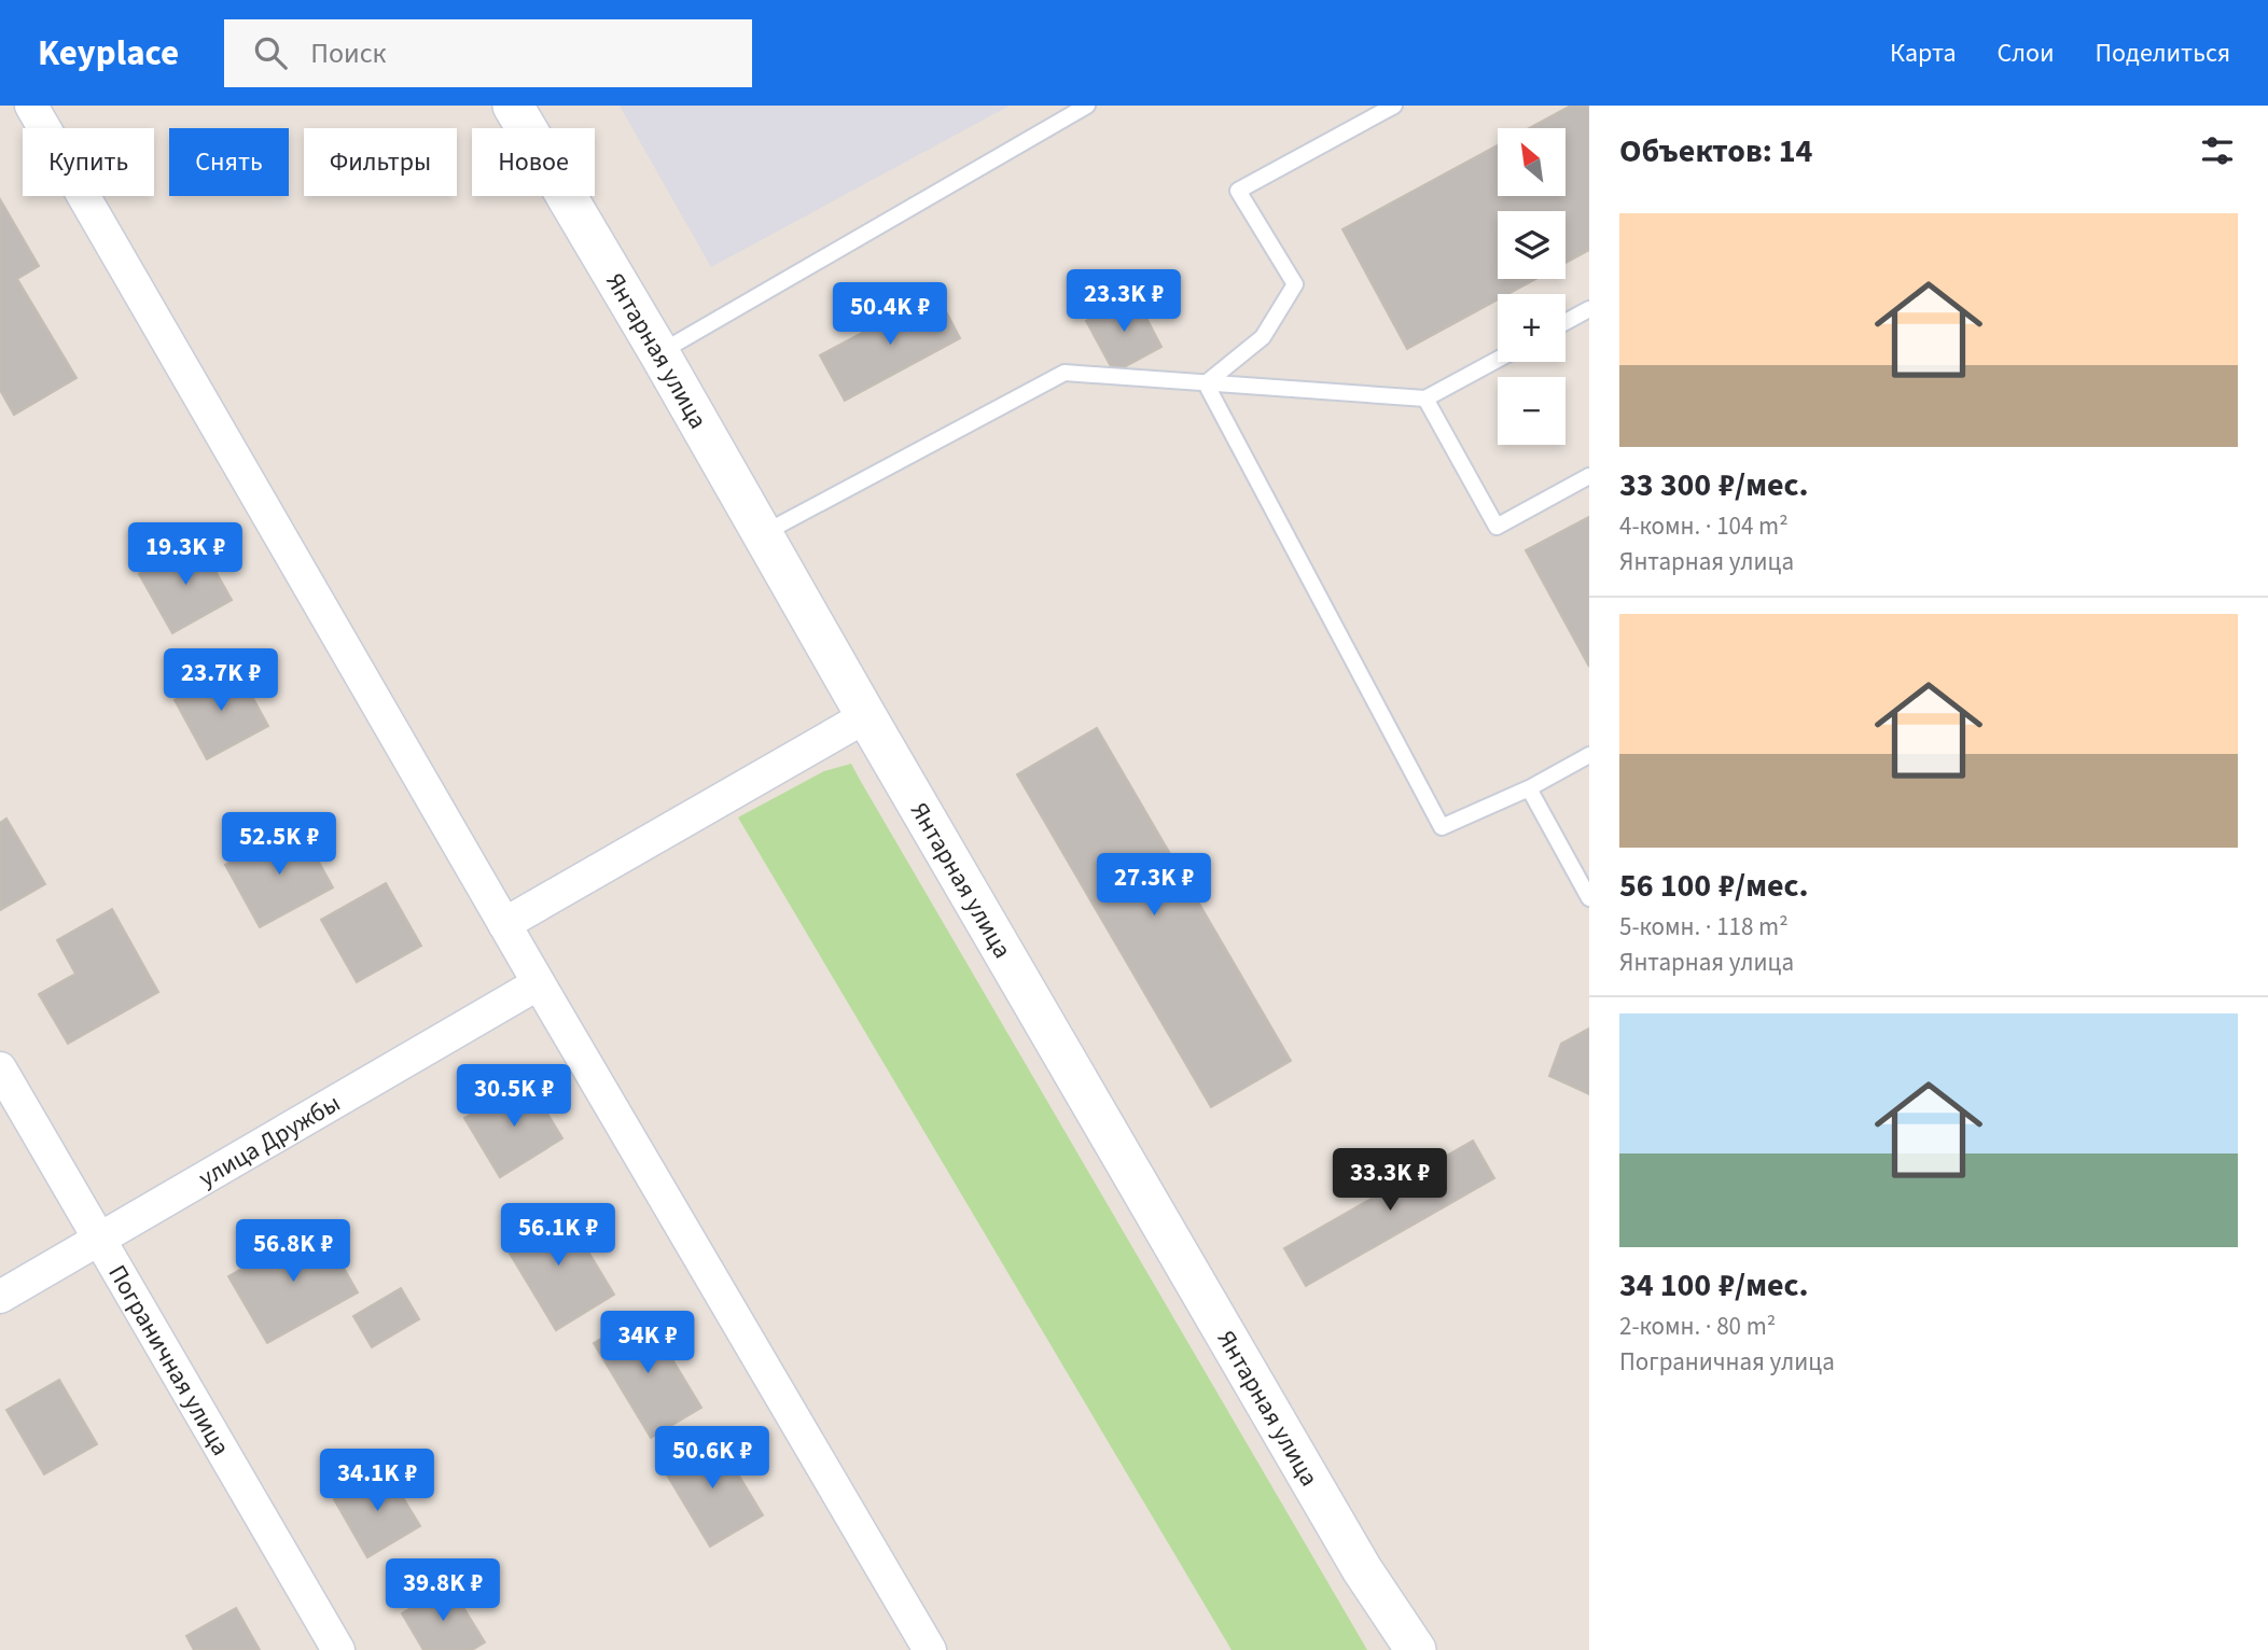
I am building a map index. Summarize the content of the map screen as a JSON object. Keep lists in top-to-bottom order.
{
  "streets": {
    "street": ["Янтарная улица", "улица Дружбы", "Пограничная улица"]
  },
  "crossings": [
    ["улица Дружбы", "Пограничная улица"]
  ],
  "north": "top left",
  "page": {
    "header": "Keyplace",
    "search": "Поиск",
    "nav": ["Карта", "Слои", "Поделиться"],
    "heading": "Объектов: 14",
    "map_buttons": ["+", "−"],
    "chip": [
      "Купить",
      "Снять",
      "Фильтры",
      "Новое"
    ],
    "list": [
      {
        "name": "33 300 ₽/мес.",
        "note": "4-комн. · 104 m² · Янтарная улица"
      },
      {
        "name": "56 100 ₽/мес.",
        "note": "5-комн. · 118 m² · Янтарная улица"
      },
      {
        "name": "34 100 ₽/мес.",
        "note": "2-комн. · 80 m² · Пограничная улица"
      }
    ],
    "price": [
      "23.3K ₽",
      "50.4K ₽",
      "19.3K ₽",
      "23.7K ₽",
      "52.5K ₽",
      "27.3K ₽",
      "30.5K ₽",
      "33.3K ₽",
      "56.1K ₽",
      "56.8K ₽",
      "34K ₽",
      "50.6K ₽",
      "34.1K ₽",
      "39.8K ₽"
    ]
  }
}
